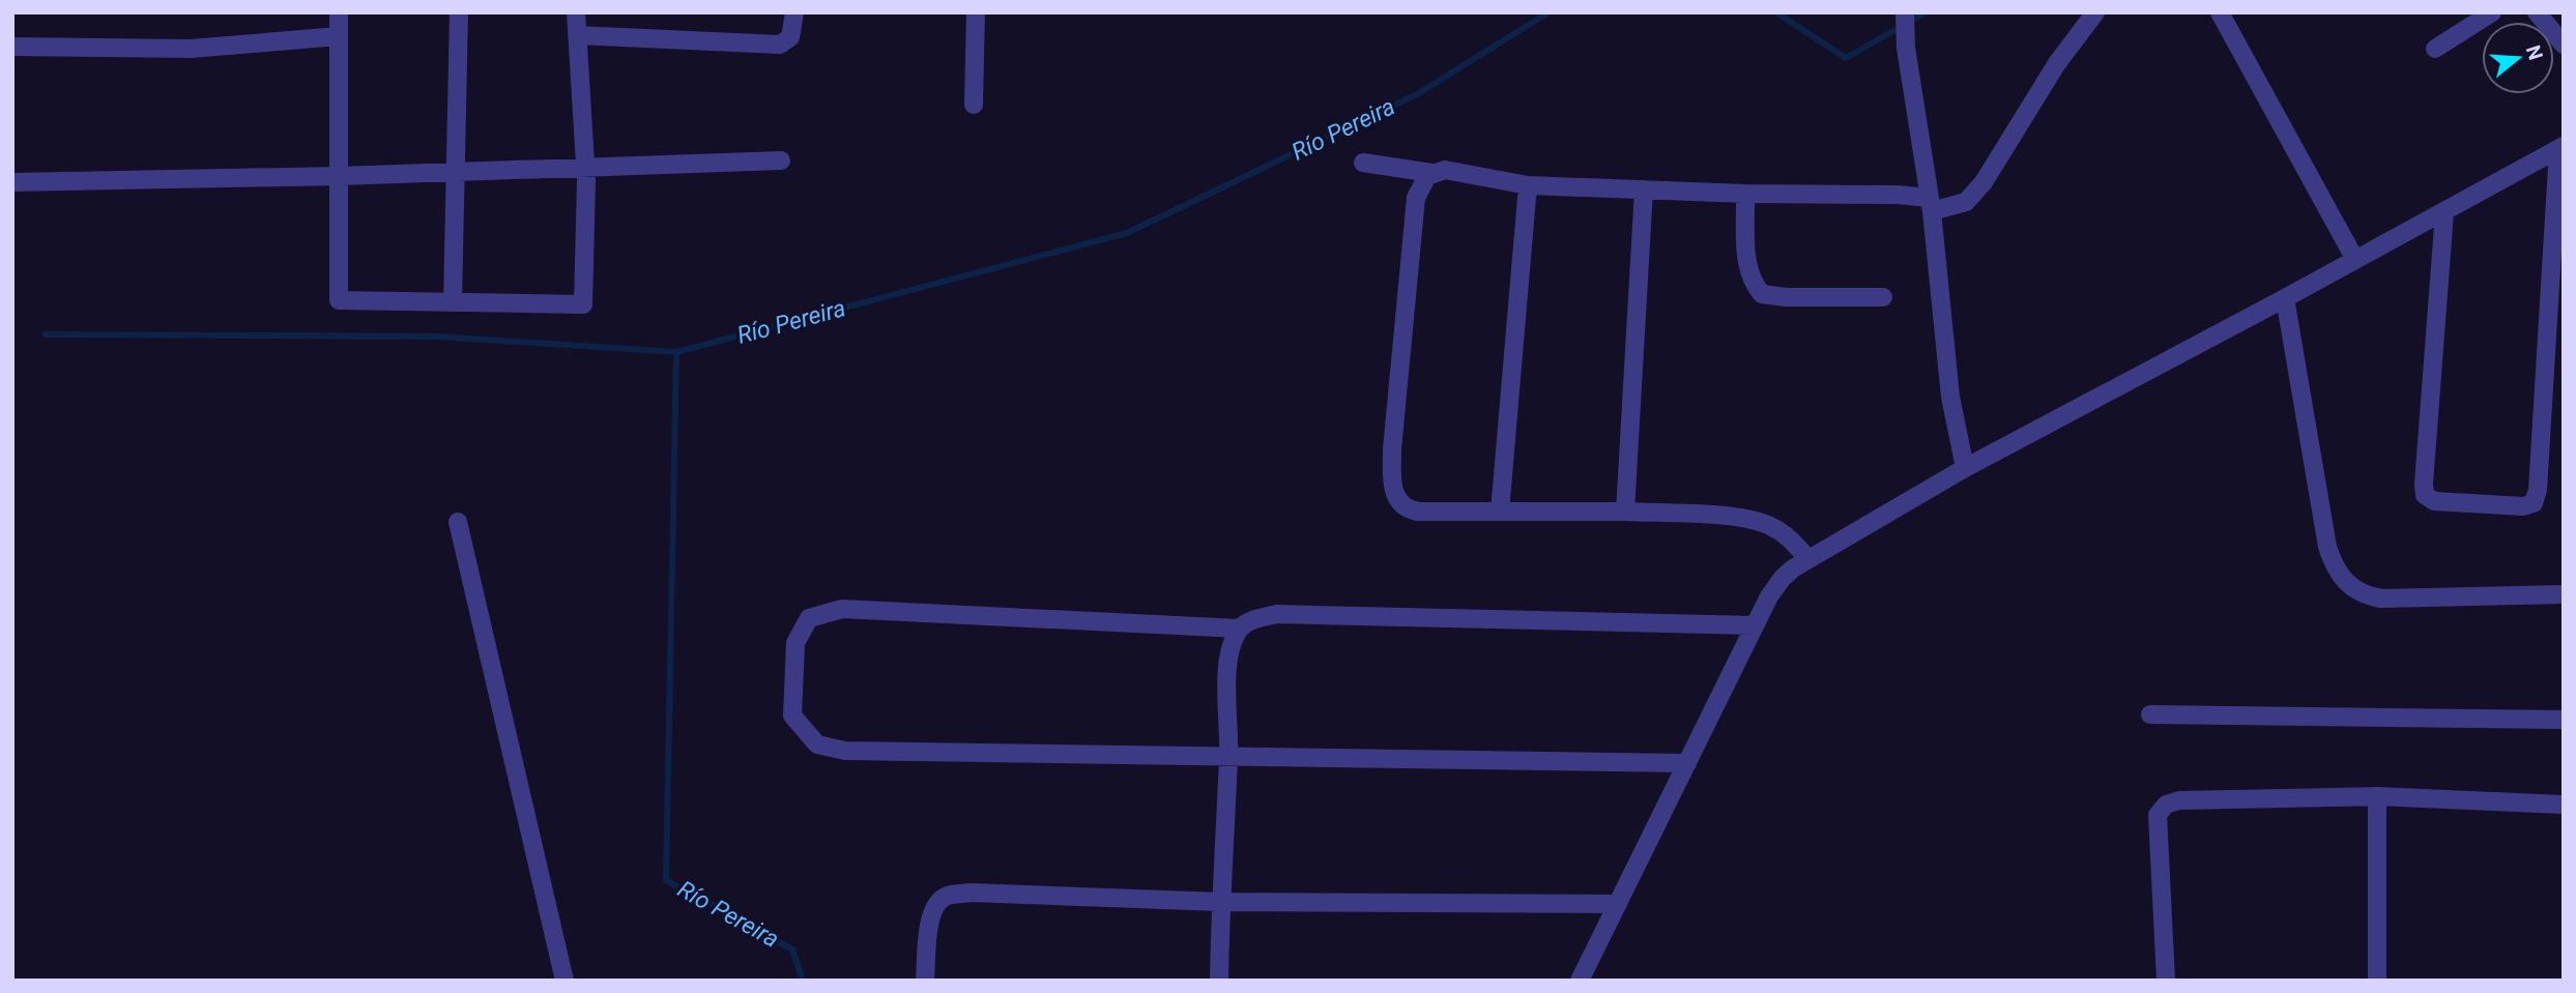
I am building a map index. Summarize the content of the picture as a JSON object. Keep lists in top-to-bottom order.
{
  "water": ["Río Pereira"],
  "north": "right"
}
